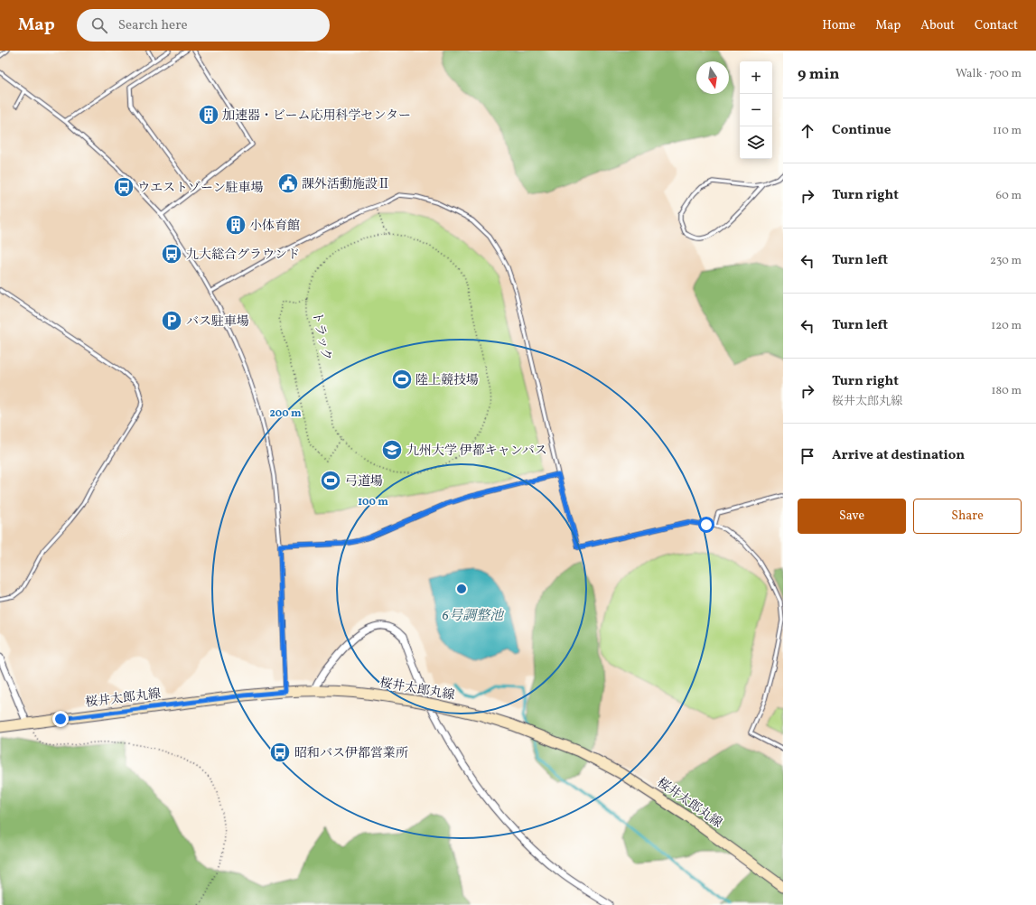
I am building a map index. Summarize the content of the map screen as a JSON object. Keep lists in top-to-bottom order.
{
  "streets": {
    "main road": ["桜井太郎丸線"],
    "path": ["トラック"]
  },
  "water": ["6号調整池"],
  "places": {
    "building": ["加速器・ビーム応用科学センター", "小体育館"],
    "public building": ["課外活動施設Ⅱ"],
    "bus stop": ["ウエストゾーン駐車場", "九大総合グラウンド", "昭和バス伊都営業所"],
    "parking": ["バス駐車場"],
    "sports": ["陸上競技場", "弓道場"],
    "school or university": ["九州大学 伊都キャンパス"]
  },
  "north": "bottom",
  "page": {
    "header": "Map",
    "search": "Search here",
    "nav": [
      "Home",
      "Map",
      "About",
      "Contact"
    ],
    "heading": ["9 min", "Walk · 700 m"],
    "map_buttons": ["+", "−"],
    "list": [
      ["Continue", "110 m"],
      ["Turn right", "60 m"],
      ["Turn left", "230 m"],
      ["Turn left", "120 m"],
      ["Turn right", "桜井太郎丸線", "180 m"],
      "Arrive at destination"
    ],
    "buttons": ["Save", "Share"]
  },
  "rings": ["200 m", "100 m"]
}
